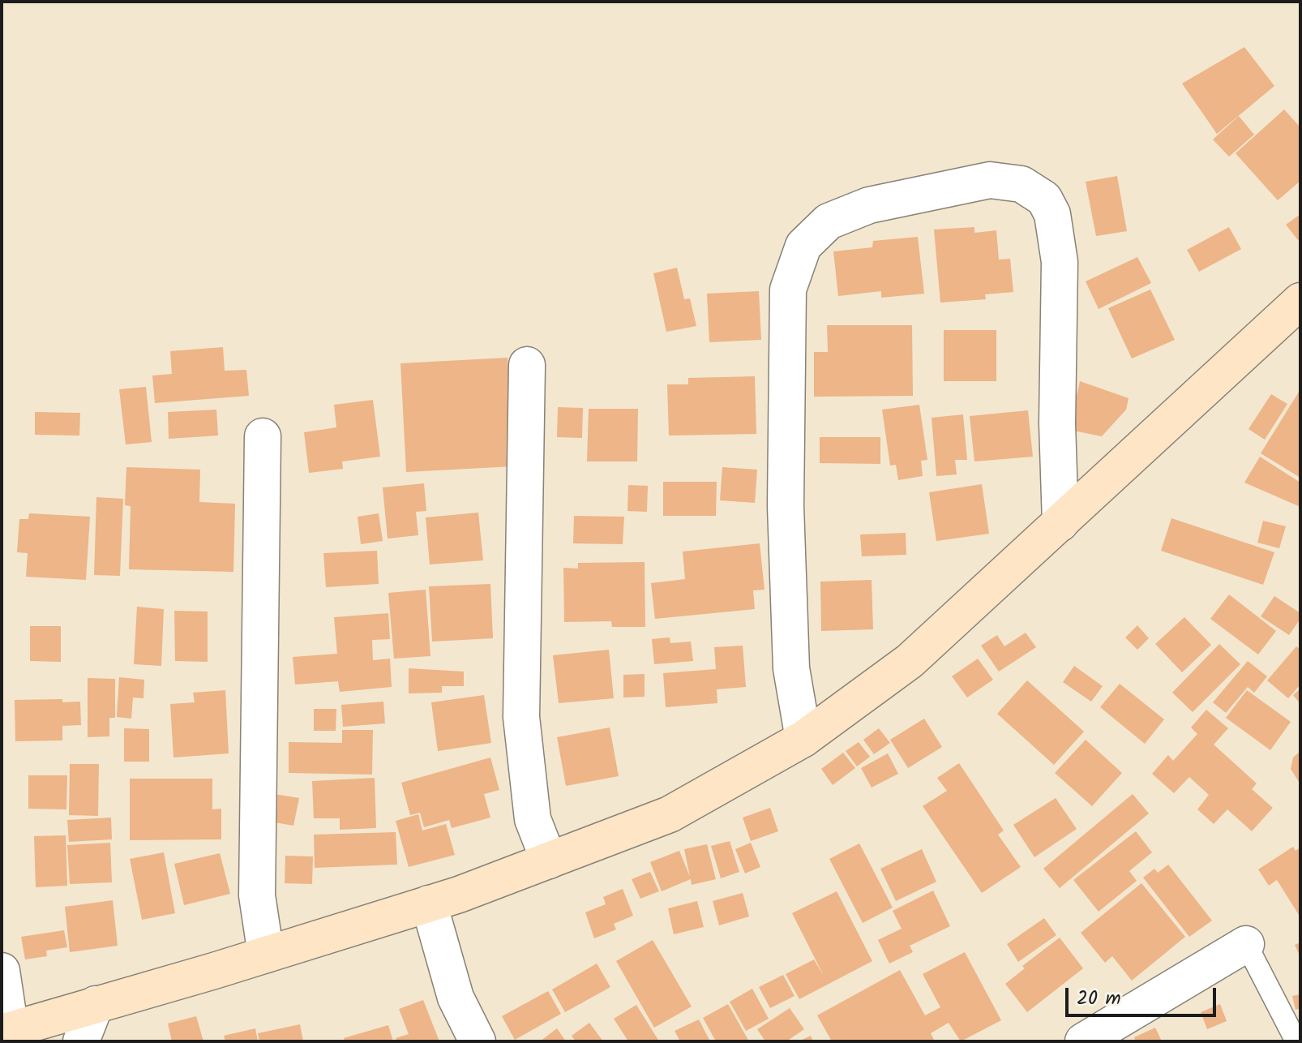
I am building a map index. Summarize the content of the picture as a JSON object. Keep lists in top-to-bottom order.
{
  "scale_bar": "20 m"
}
